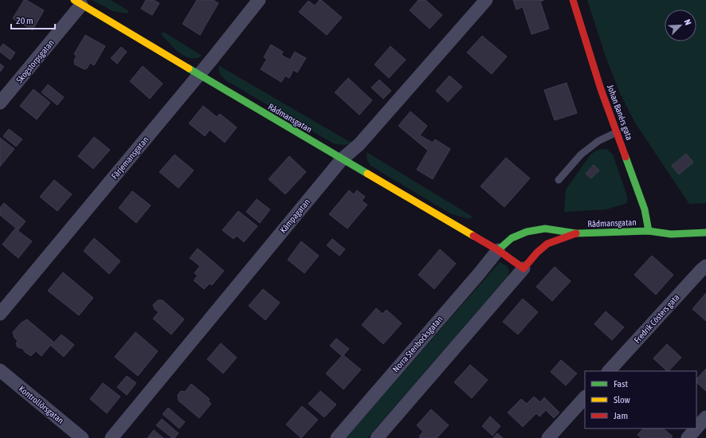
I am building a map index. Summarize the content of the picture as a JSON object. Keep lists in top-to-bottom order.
{
  "streets": {
    "street": [
      "Skogstorpsgatan",
      "Johan Banérs gata",
      "Rådmansgatan",
      "Färjemansgatan",
      "Kämpagatan",
      "Fredrik Cösters gata",
      "Norra Stenbocksgatan",
      "Kontrollörsgatan"
    ]
  },
  "crossings": [
    ["Skogstorpsgatan", "Rådmansgatan"],
    ["Johan Banérs gata", "Rådmansgatan"],
    ["Rådmansgatan", "Färjemansgatan"],
    ["Rådmansgatan", "Kämpagatan"],
    ["Rådmansgatan", "Norra Stenbocksgatan"]
  ],
  "legend": ["Fast", "Slow", "Jam"],
  "scale_bar": "20 m",
  "north": "top right"
}
